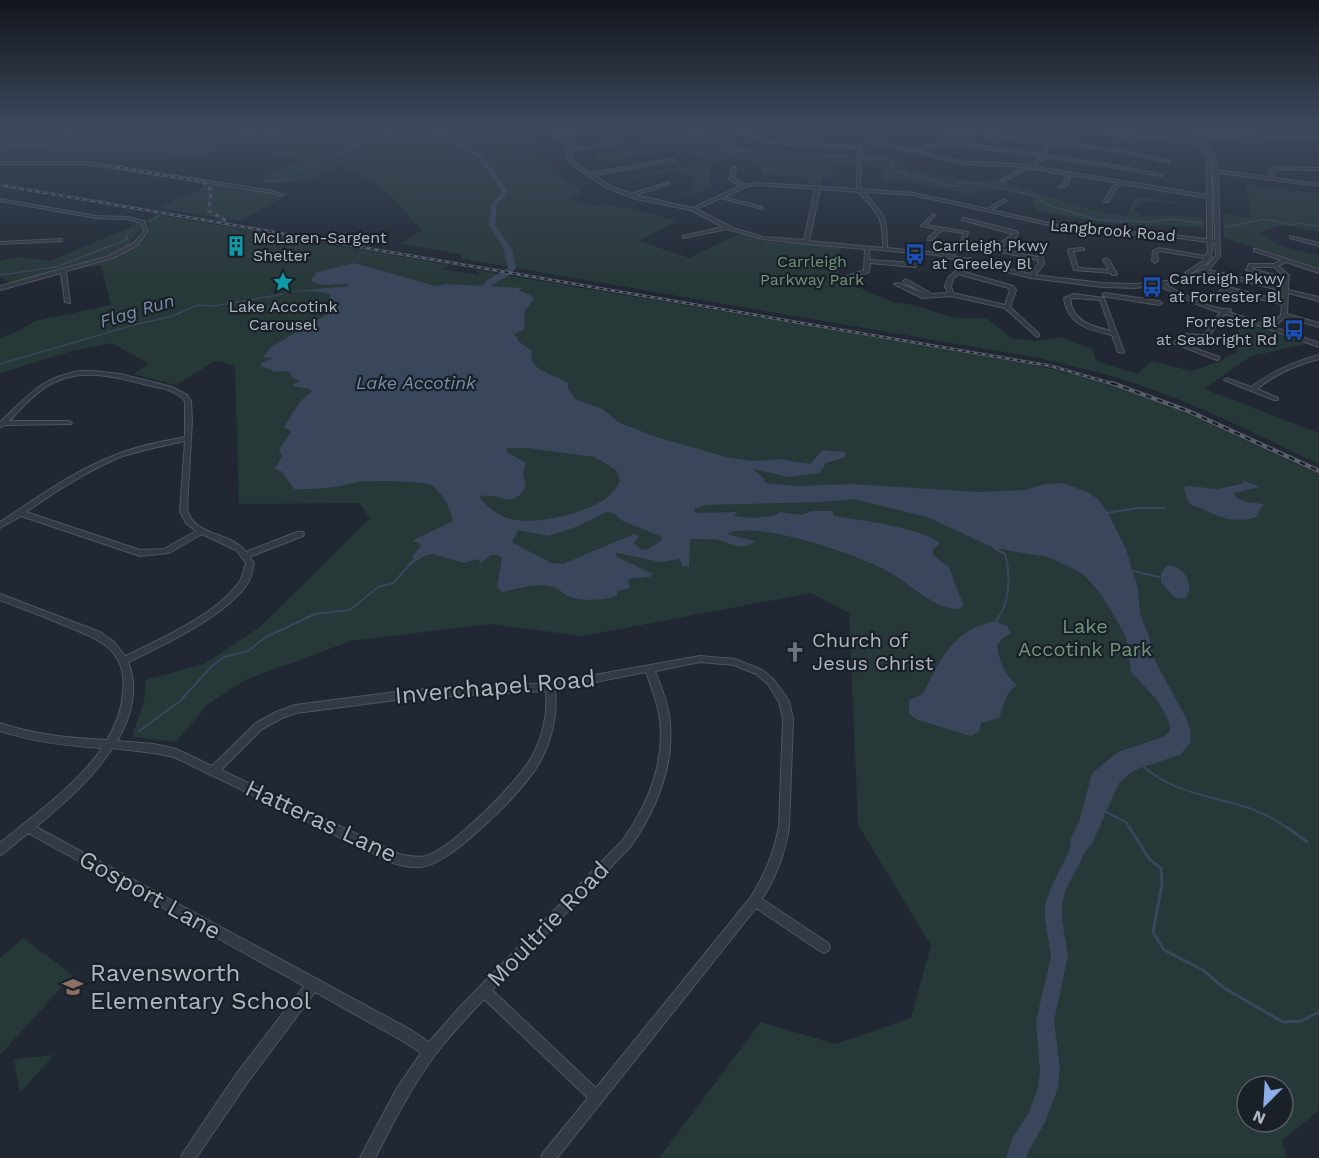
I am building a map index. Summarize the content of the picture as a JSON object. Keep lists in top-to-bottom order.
{
  "streets": {
    "street": [
      "Langbrook Road",
      "Inverchapel Road",
      "Hatteras Lane",
      "Gosport Lane",
      "Moultrie Road"
    ]
  },
  "crossings": [
    ["Inverchapel Road", "Hatteras Lane"],
    ["Inverchapel Road", "Moultrie Road"],
    ["Gosport Lane", "Moultrie Road"]
  ],
  "water": ["Flag Run", "Lake Accotink"],
  "parks": ["Carrleigh Parkway Park", "Lake Accotink Park"],
  "places": {
    "building": ["McLaren-Sargent Shelter"],
    "bus stop": ["Carrleigh Pkwy at Greeley Bl", "Carrleigh Pkwy at Forrester Bl", "Forrester Bl at Seabright Rd"],
    "place": ["Lake Accotink Carousel"],
    "church": ["Church of Jesus Christ"],
    "school or university": ["Ravensworth Elementary School"]
  },
  "north": "bottom left"
}
